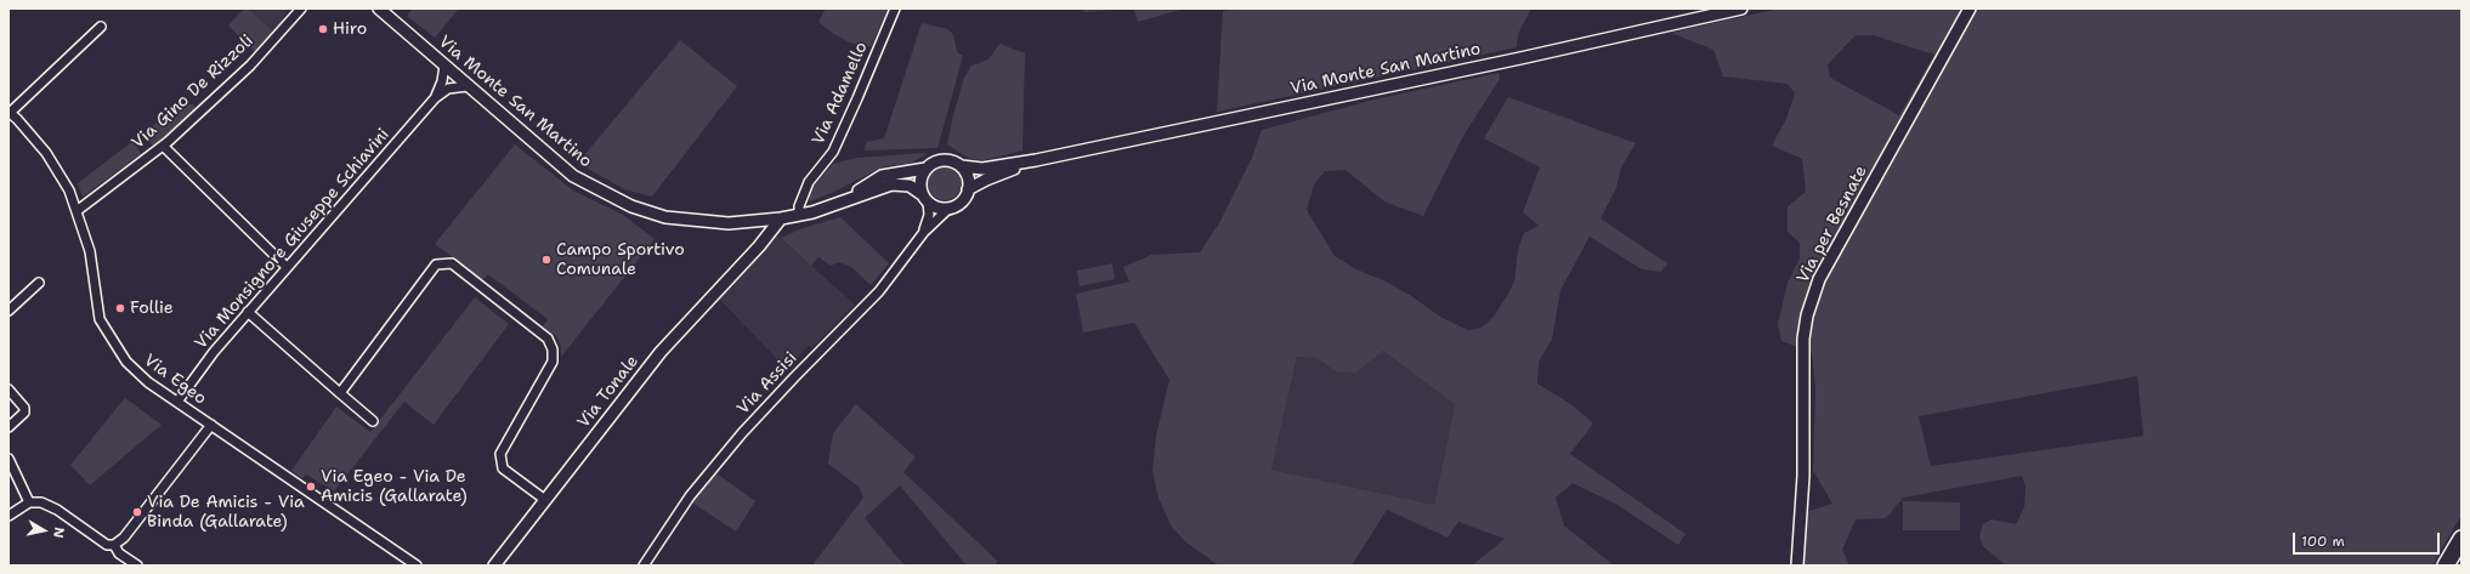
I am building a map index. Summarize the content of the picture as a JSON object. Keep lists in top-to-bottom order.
{
  "streets": {
    "street": [
      "Via Monte San Martino",
      "Via Gino De Rizzoli",
      "Via Adamello",
      "Via per Besnate",
      "Via Monsignore Giuseppe Schiavini",
      "Via Egeo",
      "Via Assisi",
      "Via Tonale"
    ]
  },
  "crossings": [
    ["Via Monte San Martino", "Via Adamello"],
    ["Via Monte San Martino", "Via Monsignore Giuseppe Schiavini"],
    ["Via Monte San Martino", "Via Assisi"],
    ["Via Monte San Martino", "Via Tonale"],
    ["Via Gino De Rizzoli", "Via Egeo"],
    ["Via Monsignore Giuseppe Schiavini", "Via Egeo"]
  ],
  "places": [
    "Hiro",
    "Campo Sportivo Comunale",
    "Follie",
    "Via Egeo - Via De Amicis (Gallarate)",
    "Via De Amicis - Via Binda (Gallarate)"
  ],
  "scale_bar": "100 m",
  "north": "right"
}
